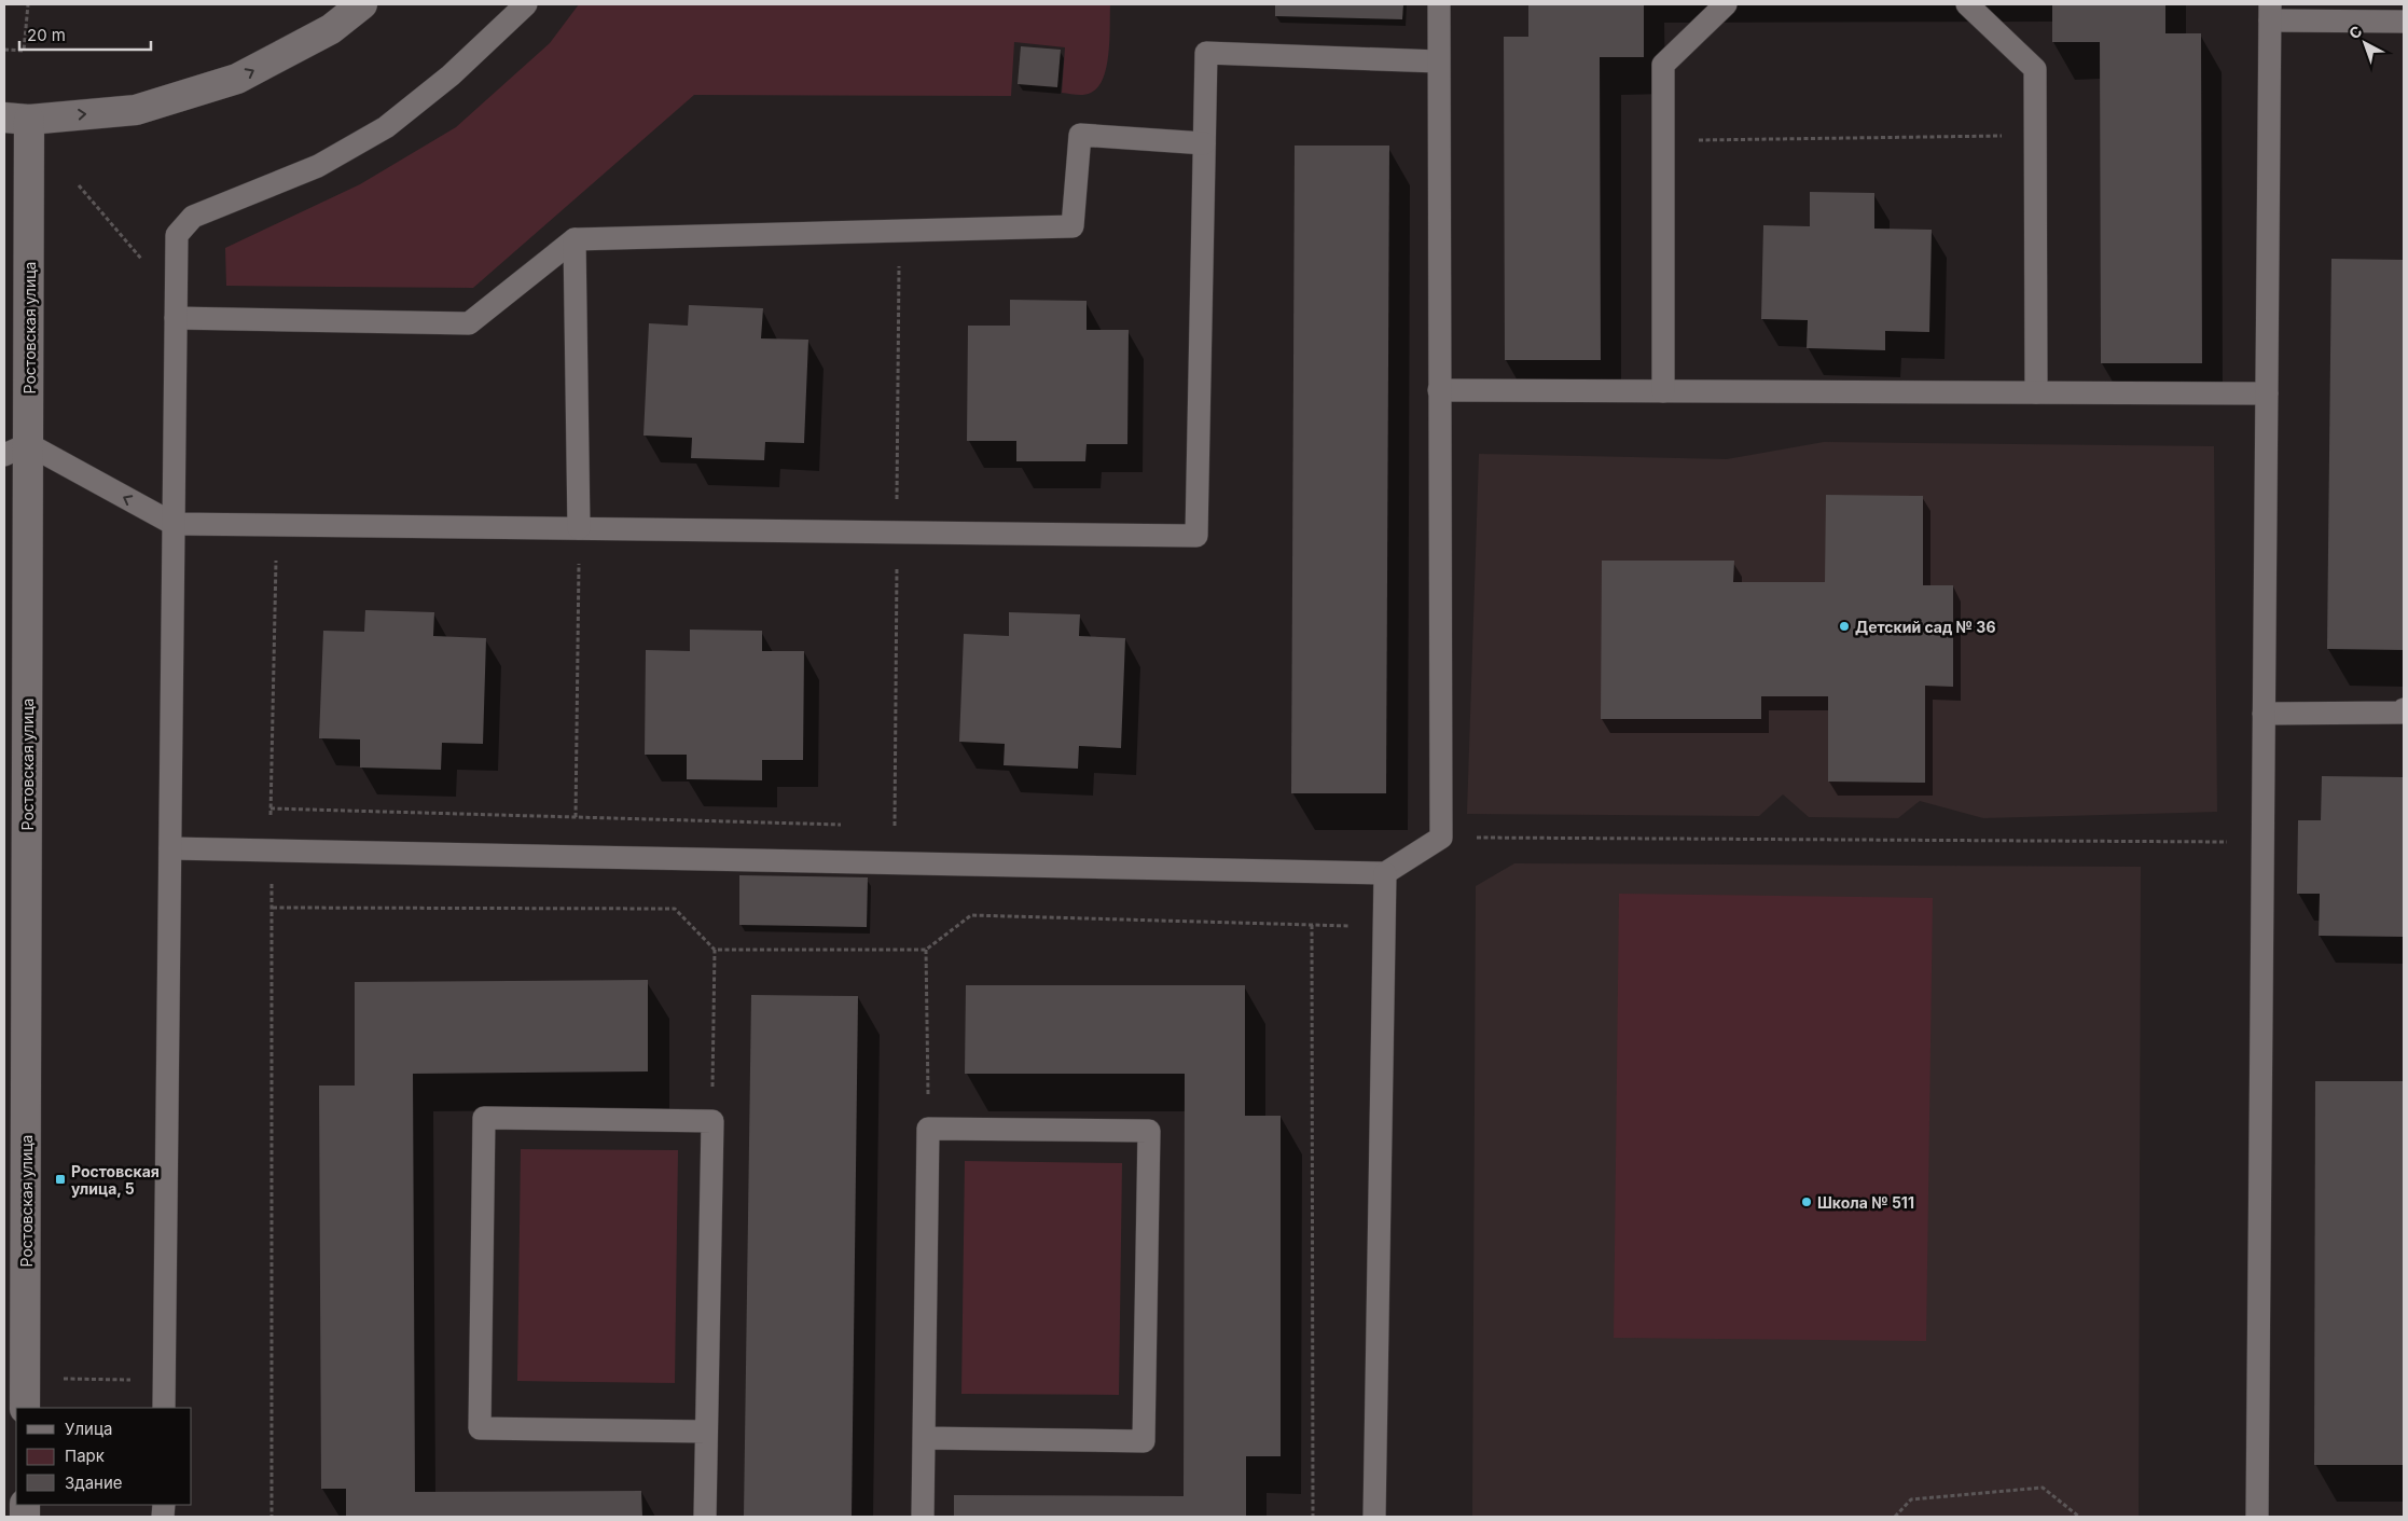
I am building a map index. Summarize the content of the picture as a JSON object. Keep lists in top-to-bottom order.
{
  "streets": {
    "street": ["Ростовская улица"]
  },
  "places": {
    "other": ["Детский сад № 36", "Школа № 511"],
    "transit": ["Ростовская улица, 5"]
  },
  "legend": ["Улица", "Парк", "Здание"],
  "scale_bar": "20 m",
  "north": "top left"
}
